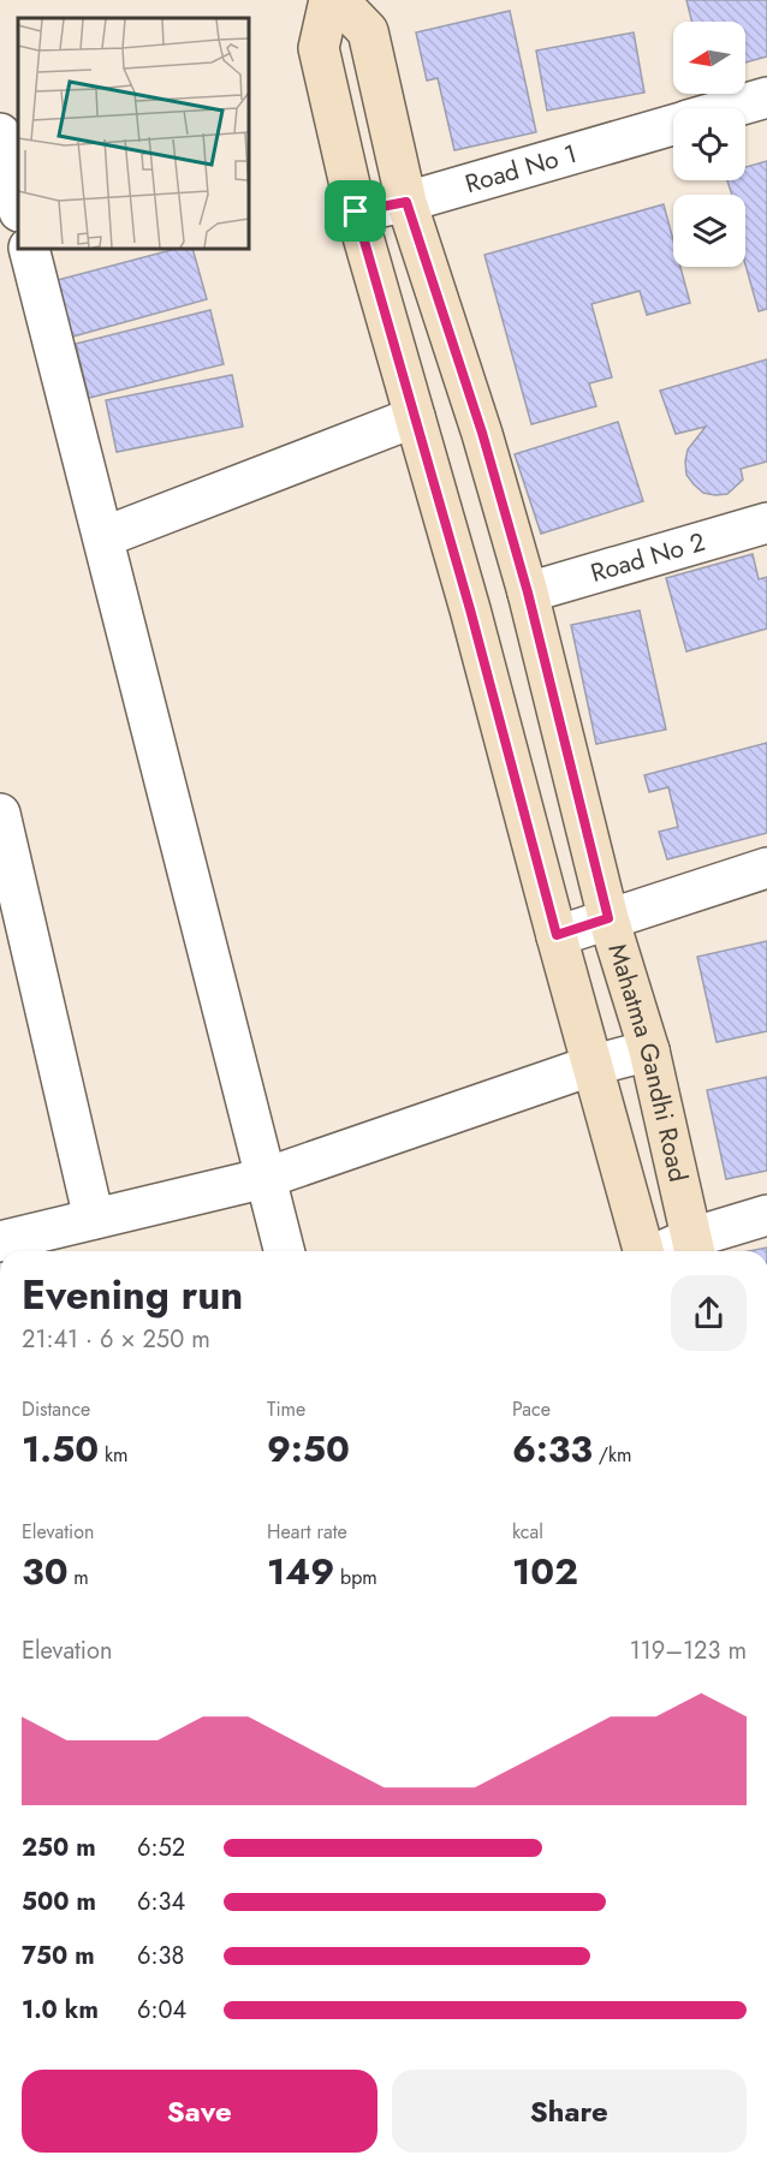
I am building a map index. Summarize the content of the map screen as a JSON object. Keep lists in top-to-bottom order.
{
  "streets": {
    "main road": ["Mahatma Gandhi Road"],
    "street": ["Road No 1", "Road No 2"]
  },
  "crossings": [
    ["Road No 1", "Mahatma Gandhi Road"],
    ["Road No 2", "Mahatma Gandhi Road"]
  ],
  "north": "left",
  "page": {
    "heading": ["Evening run", "21:41 · 6 × 250 m"],
    "stats": [
      ["Distance", "1.50 km"],
      ["Time", "9:50"],
      ["Pace", "6:33 /km"],
      ["Elevation", "30 m"],
      ["Heart rate", "149 bpm"],
      ["kcal", "102"]
    ],
    "chart": ["Elevation", "119–123 m"],
    "list": [
      {
        "name": "250 m",
        "note": "6:52"
      },
      {
        "name": "500 m",
        "note": "6:34"
      },
      {
        "name": "750 m",
        "note": "6:38"
      },
      {
        "name": "1.0 km",
        "note": "6:04"
      }
    ],
    "buttons": ["Save", "Share"]
  }
}
